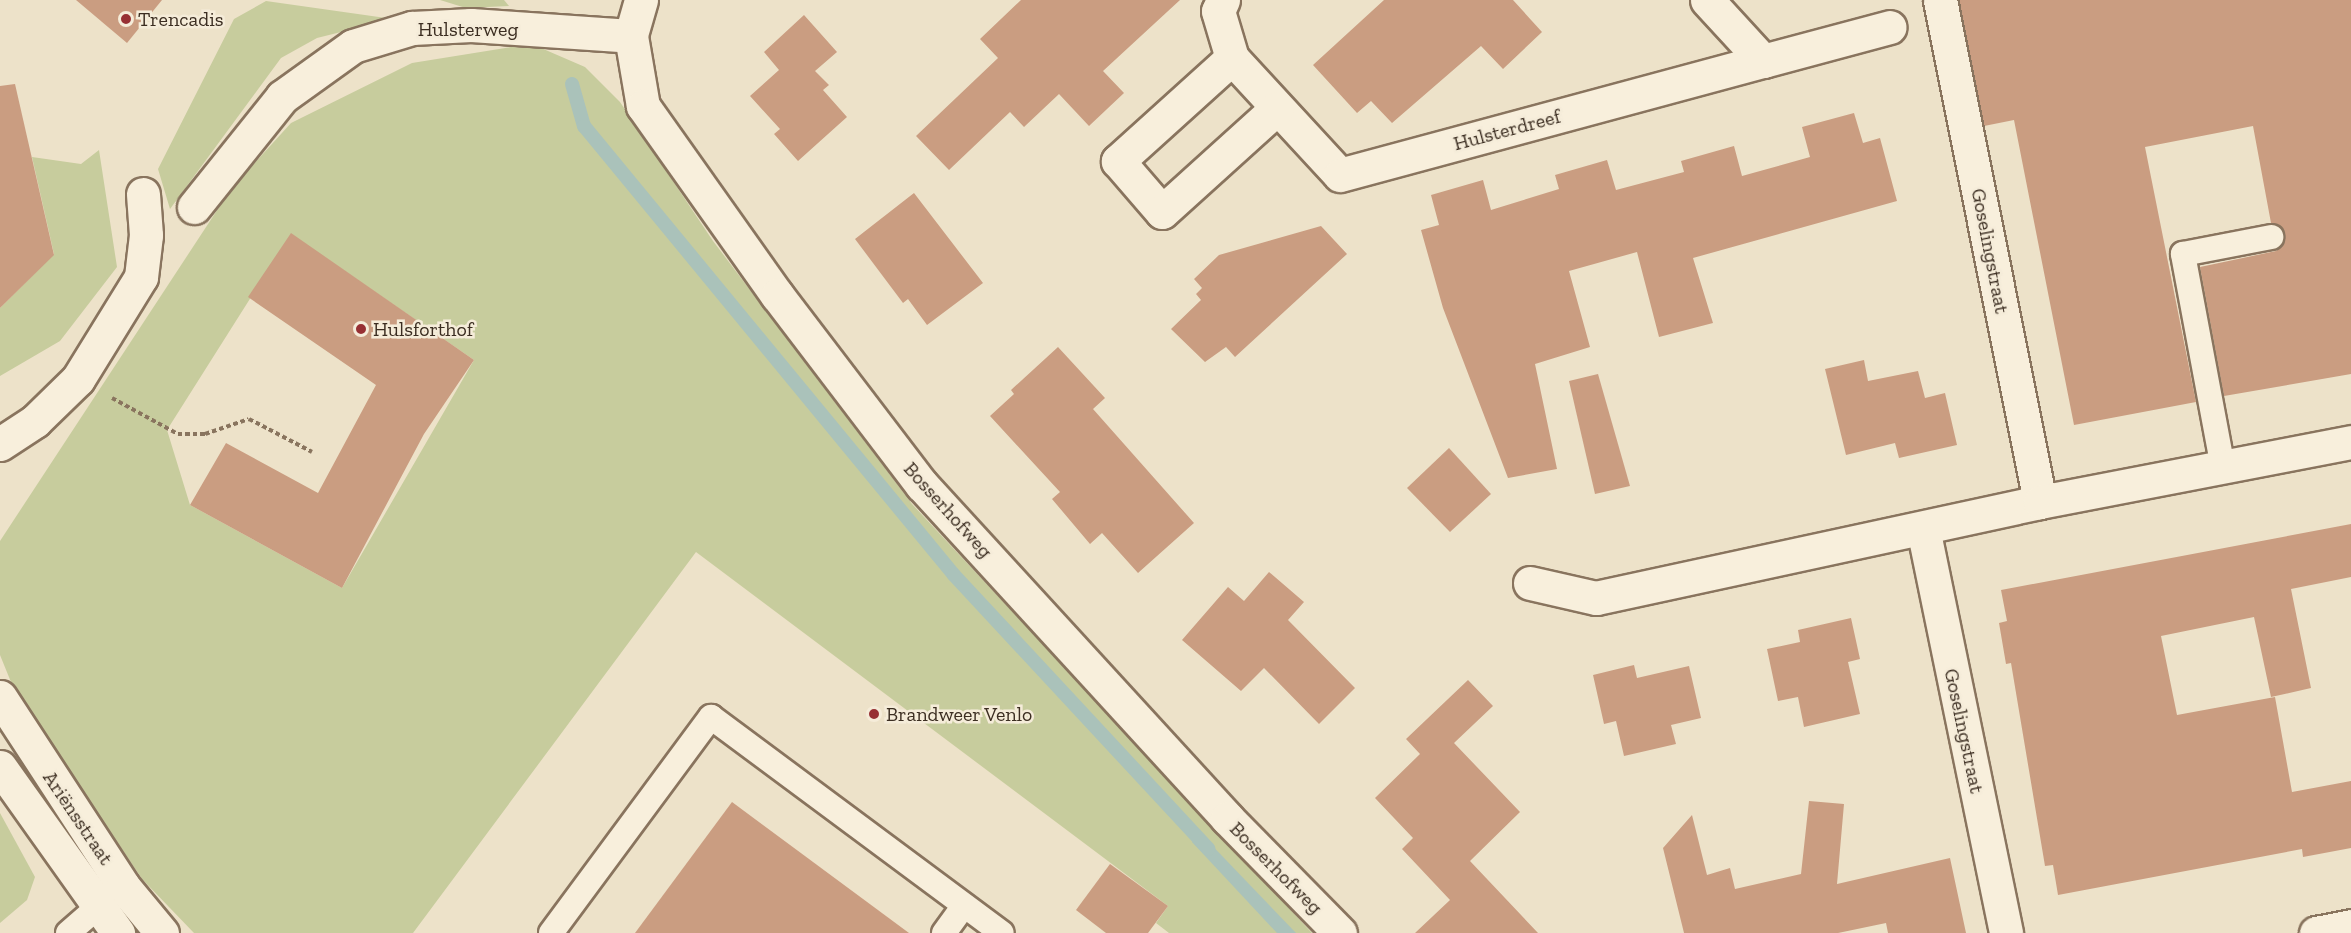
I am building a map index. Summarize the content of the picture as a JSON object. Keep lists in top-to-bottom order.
{
  "streets": {
    "street": [
      "Hulsterweg",
      "Hulsterdreef",
      "Goselingstraat",
      "Bosserhofweg",
      "Ariënsstraat"
    ]
  },
  "crossings": [
    ["Hulsterweg", "Bosserhofweg"]
  ],
  "places": ["Trencadis", "Hulsforthof", "Brandweer Venlo"]
}
